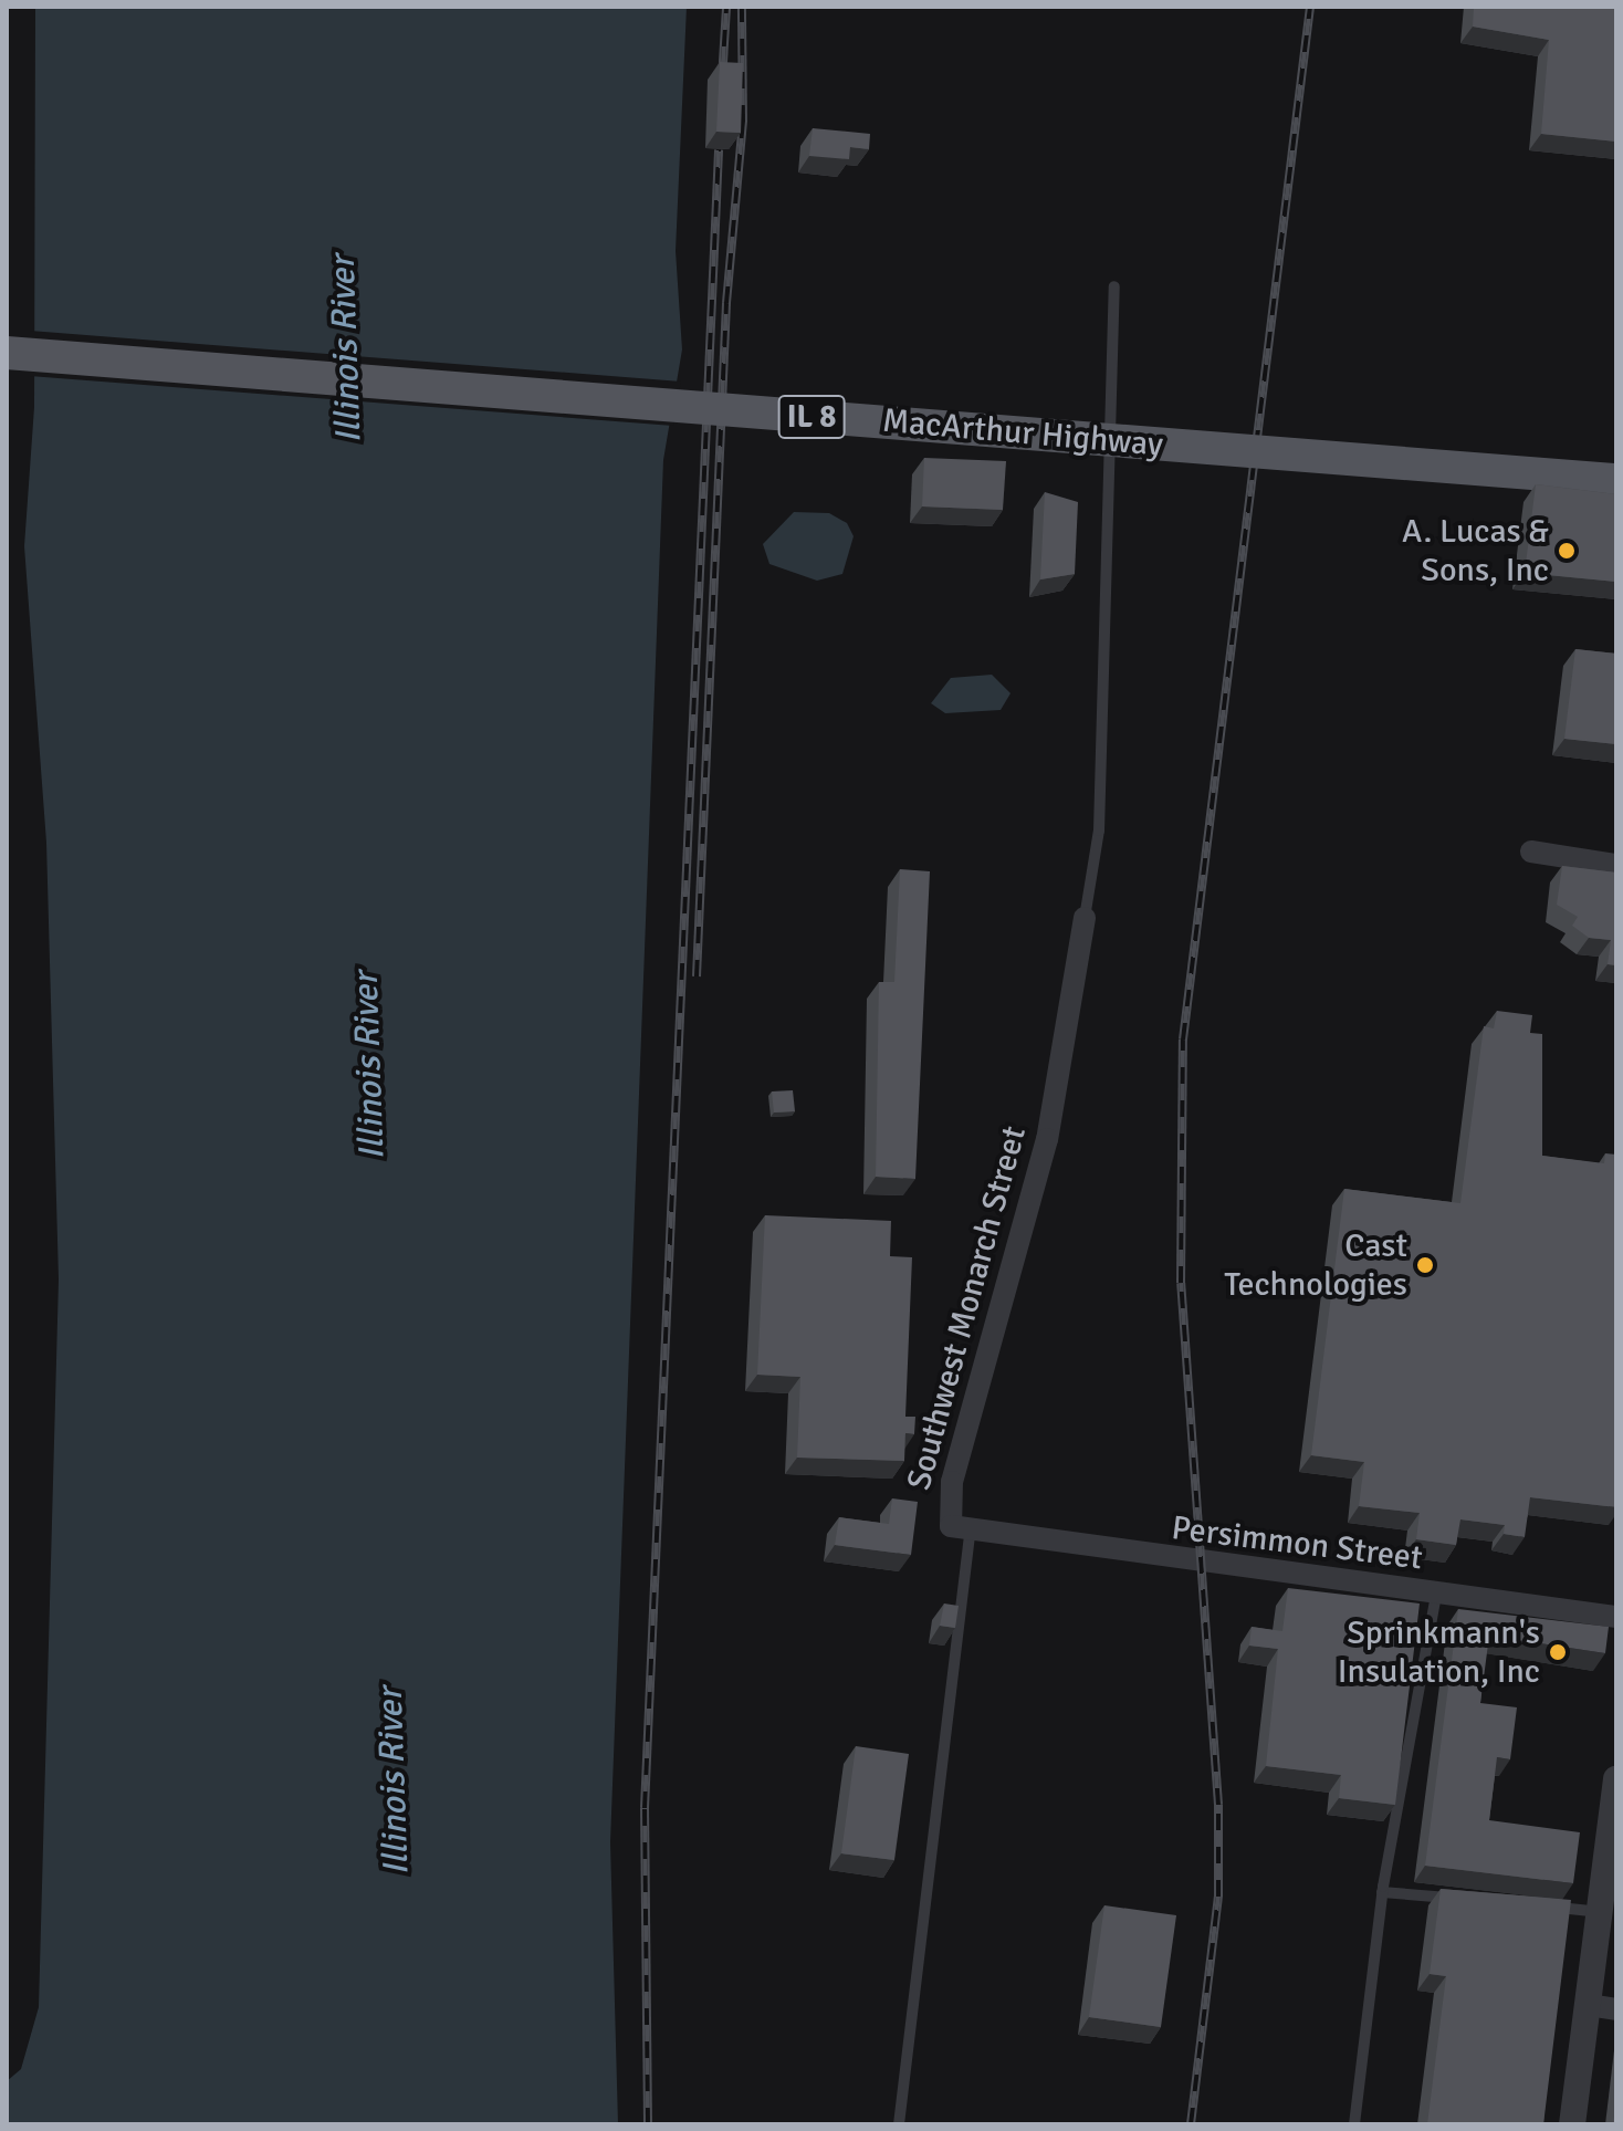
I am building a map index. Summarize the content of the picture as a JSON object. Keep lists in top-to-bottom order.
{
  "streets": {
    "main road": ["IL 8", "MacArthur Highway"],
    "street": ["Southwest Monarch Street", "Persimmon Street"]
  },
  "crossings": [
    ["Southwest Monarch Street", "Persimmon Street"]
  ],
  "water": ["Illinois River"],
  "places": ["A. Lucas & Sons, Inc", "Cast Technologies", "Sprinkmann's Insulation, Inc"]
}
